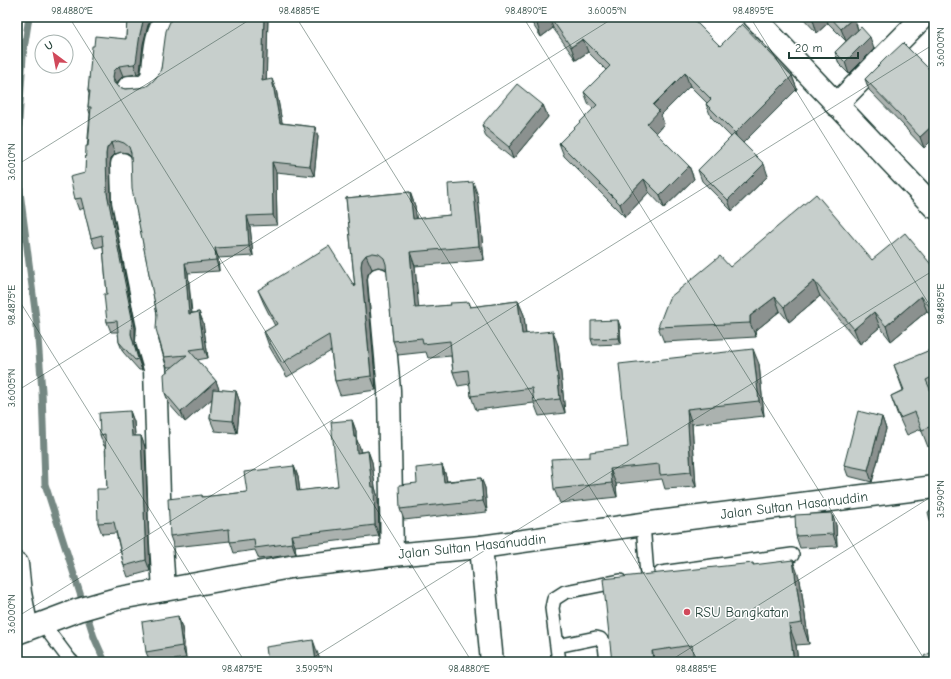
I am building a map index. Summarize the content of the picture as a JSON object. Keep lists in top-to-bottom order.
{
  "streets": {
    "main road": ["Jalan Sultan Hasanuddin"]
  },
  "places": ["RSU Bangkatan"],
  "scale_bar": "20 m",
  "north": "top left",
  "coordinates": [
    "98.4880°E",
    "98.4885°E",
    "98.4890°E",
    "3.6005°N",
    "98.4895°E",
    "3.6000°N",
    "3.6010°N",
    "98.4875°E",
    "3.5990°N",
    "3.5995°N"
  ]
}
